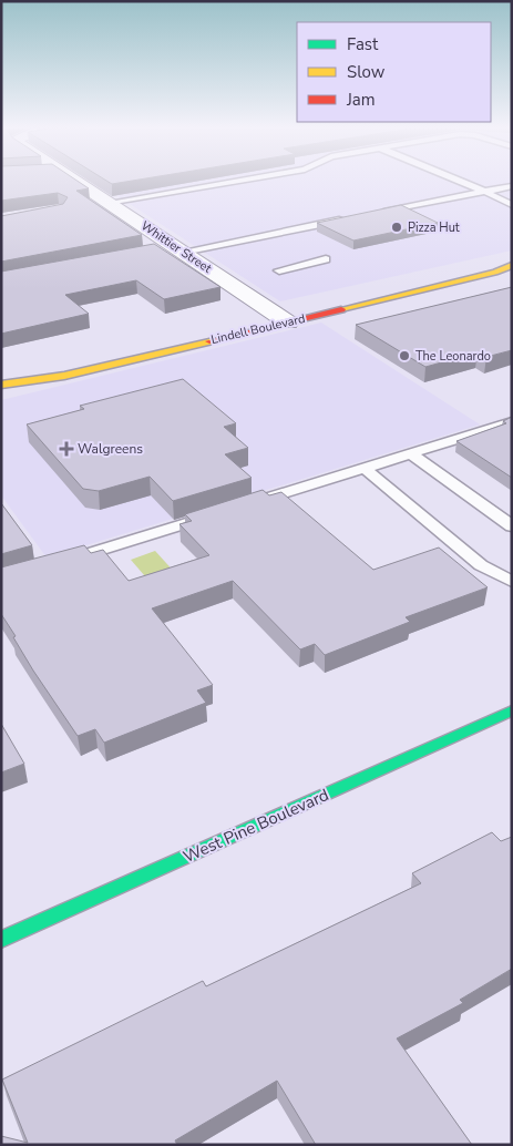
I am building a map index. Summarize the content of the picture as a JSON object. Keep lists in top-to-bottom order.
{
  "streets": {
    "main road": ["Lindell Boulevard", "West Pine Boulevard"],
    "street": ["Whittier Street"]
  },
  "crossings": [
    ["Whittier Street", "Lindell Boulevard"]
  ],
  "places": {
    "other": ["Pizza Hut", "The Leonardo"],
    "health": ["Walgreens"]
  },
  "legend": ["Fast", "Slow", "Jam"]
}
